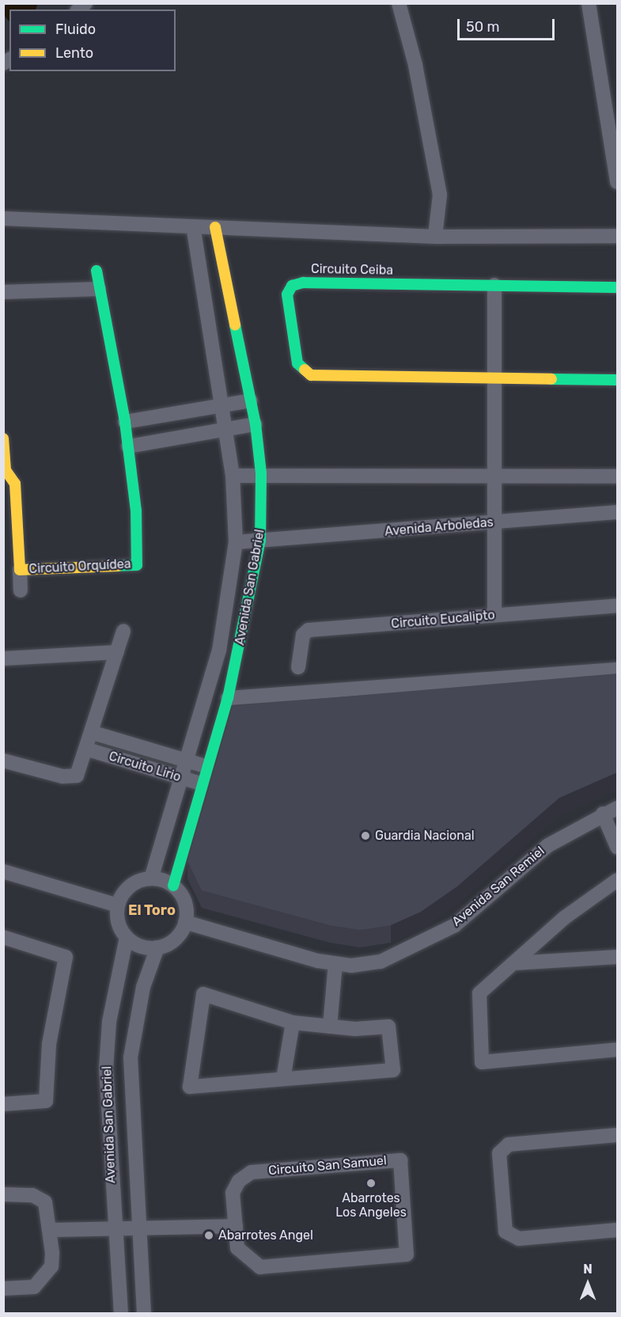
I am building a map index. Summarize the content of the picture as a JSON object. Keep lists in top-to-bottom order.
{
  "streets": {
    "street": [
      "Circuito Ceiba",
      "Avenida Arboledas",
      "Circuito Orquídea",
      "Avenida San Gabriel",
      "Circuito Eucalipto",
      "Circuito Lirio",
      "Avenida San Remiel",
      "Circuito San Samuel"
    ]
  },
  "crossings": [
    ["Avenida Arboledas", "Avenida San Gabriel"],
    ["Avenida San Gabriel", "Circuito Lirio"],
    ["Avenida San Gabriel", "Avenida San Remiel"]
  ],
  "districts": ["El Toro"],
  "places": ["Guardia Nacional", "Abarrotes Los Angeles", "Abarrotes Angel"],
  "legend": ["Fluido", "Lento"],
  "scale_bar": "50 m",
  "north": "top"
}
